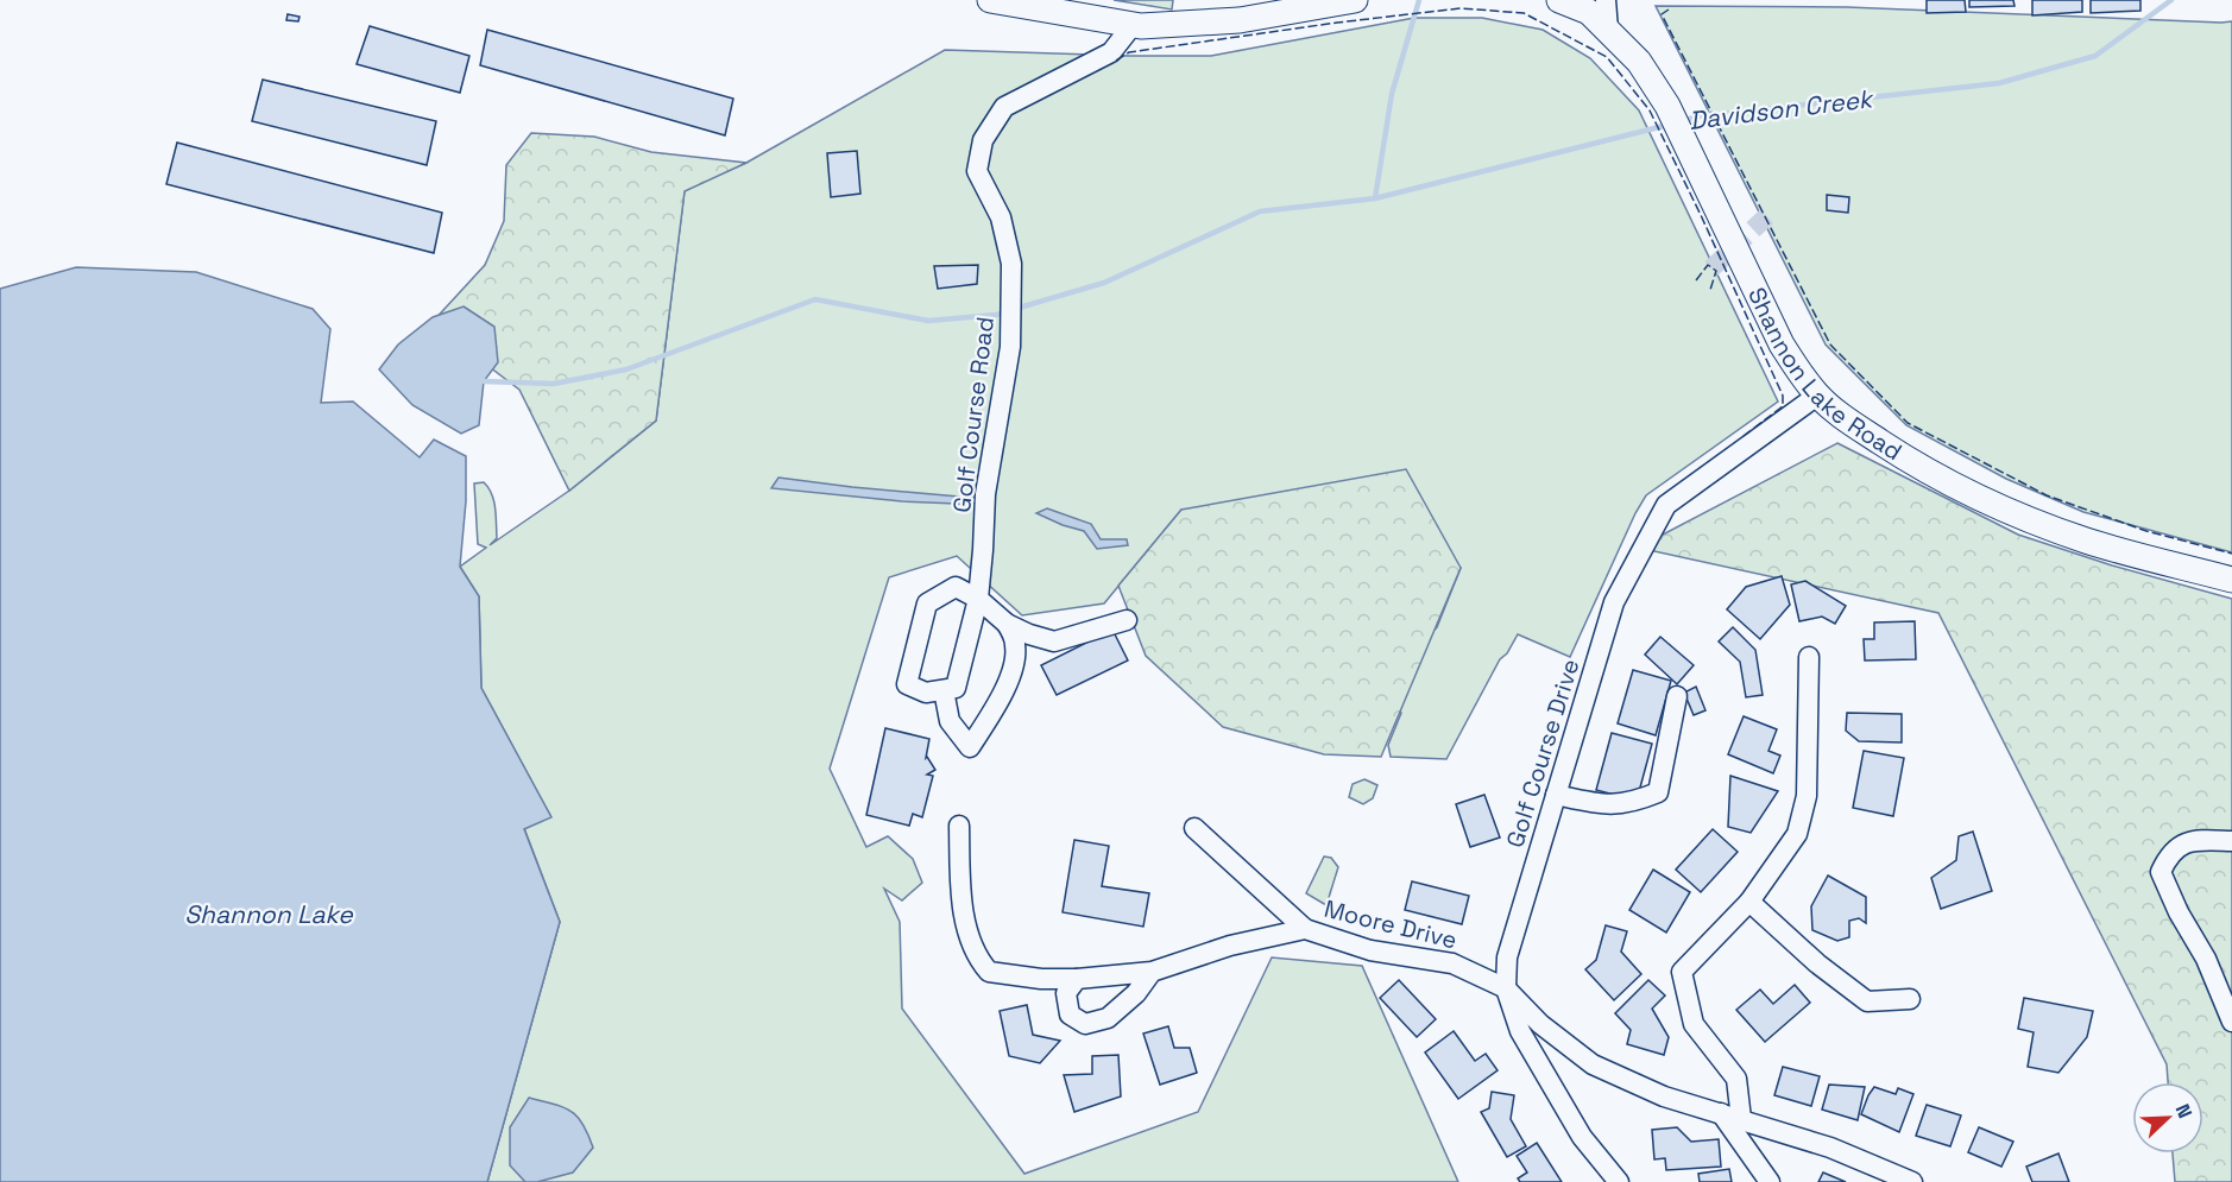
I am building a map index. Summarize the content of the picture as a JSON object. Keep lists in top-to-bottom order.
{
  "streets": {
    "main road": ["Shannon Lake Road"],
    "street": ["Golf Course Road", "Golf Course Drive", "Moore Drive"]
  },
  "crossings": [
    ["Shannon Lake Road", "Golf Course Drive"],
    ["Golf Course Drive", "Moore Drive"]
  ],
  "water": ["Davidson Creek", "Shannon Lake"],
  "north": "top right"
}
